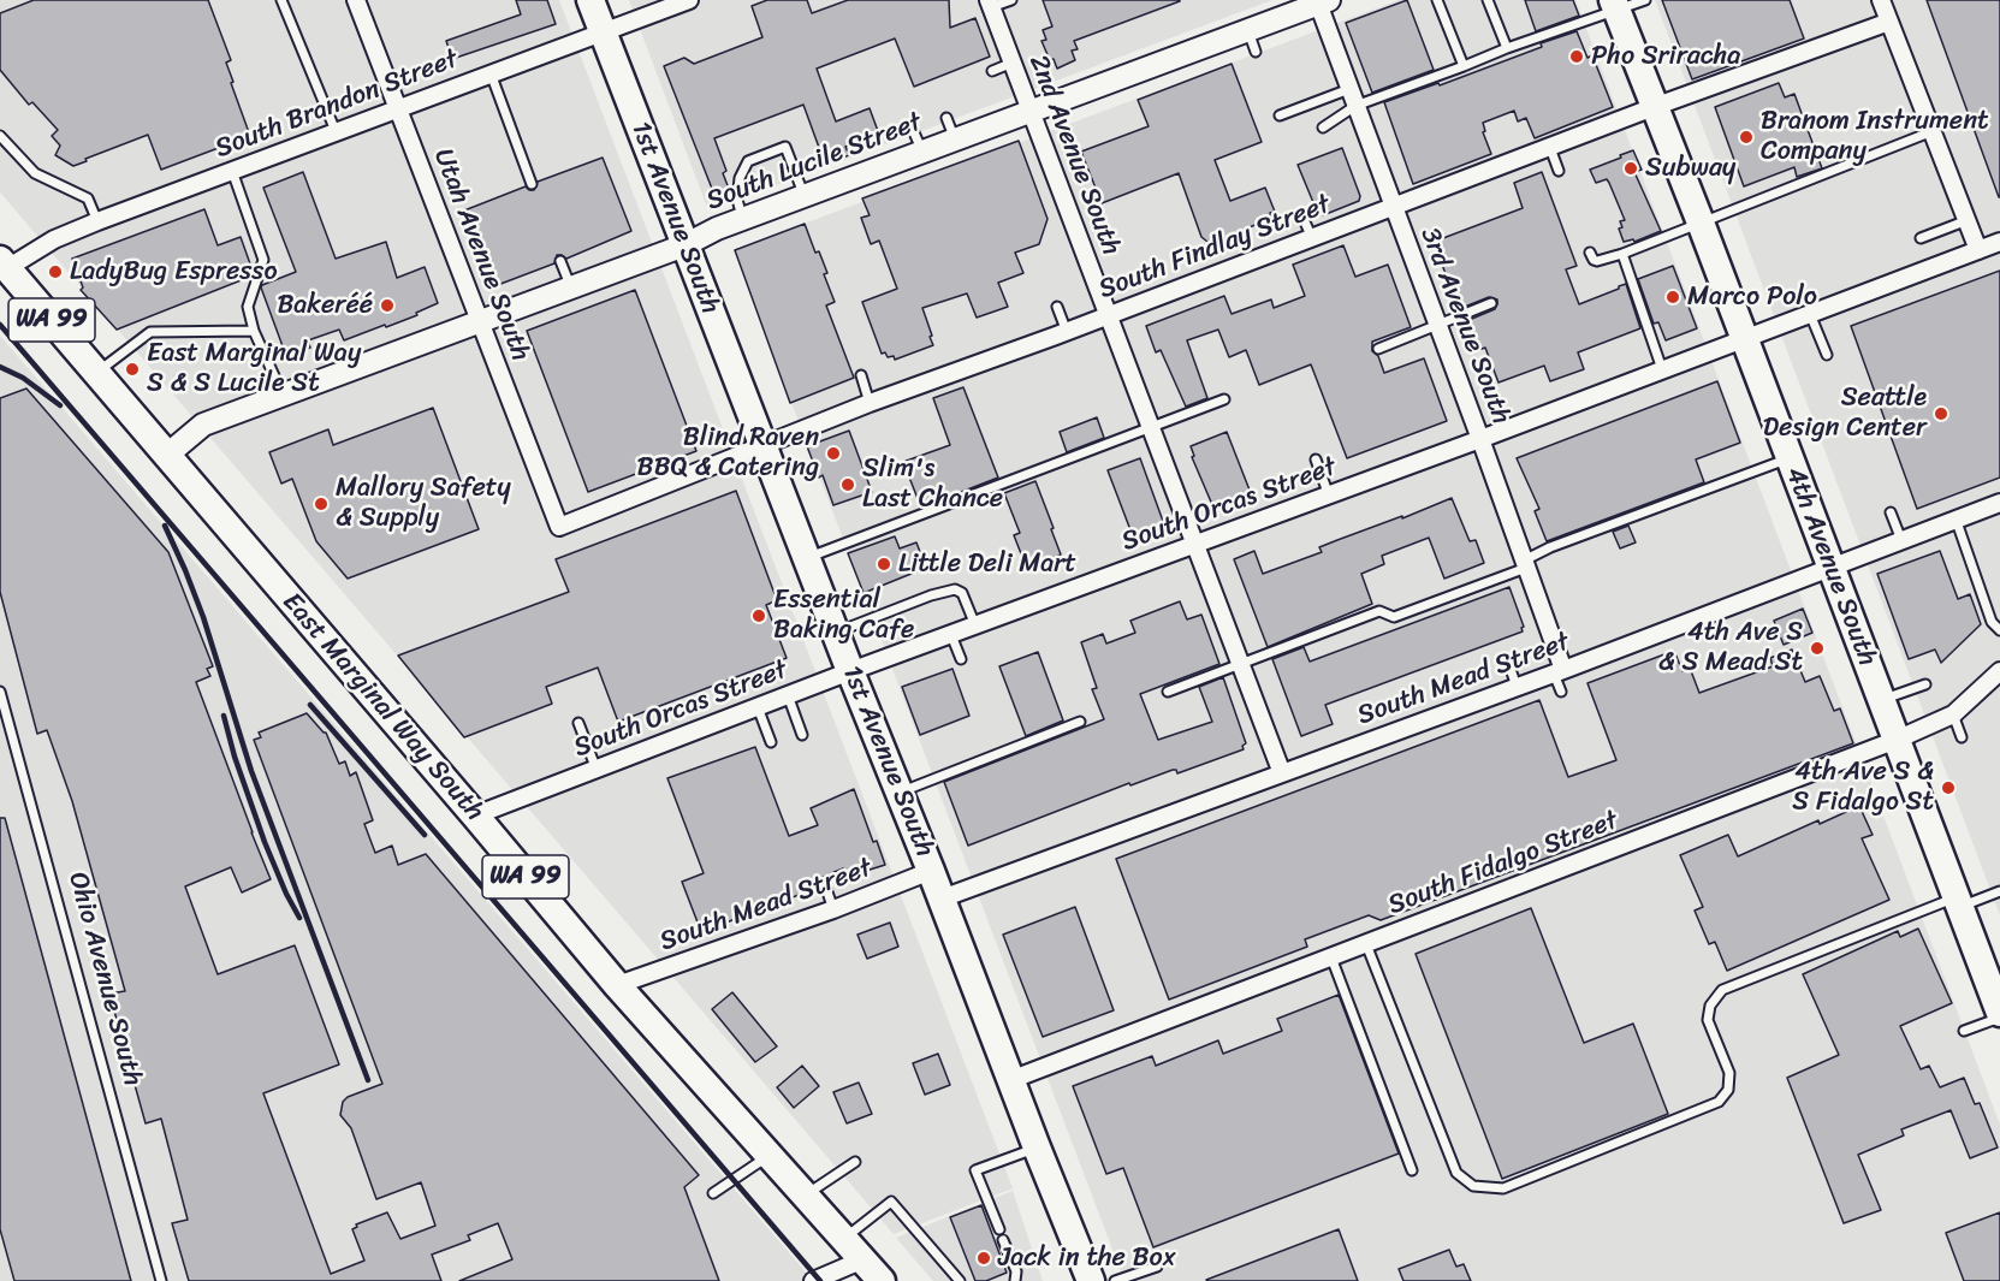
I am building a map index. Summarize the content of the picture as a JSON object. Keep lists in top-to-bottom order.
{
  "streets": {
    "main road": [
      "1st Avenue South",
      "WA 99",
      "4th Avenue South",
      "East Marginal Way South"
    ],
    "street": [
      "South Brandon Street",
      "2nd Avenue South",
      "South Lucile Street",
      "South Findlay Street",
      "Utah Avenue South",
      "3rd Avenue South",
      "South Orcas Street",
      "South Mead Street",
      "South Fidalgo Street"
    ],
    "lane": ["Ohio Avenue South"]
  },
  "crossings": [
    ["South Brandon Street", "1st Avenue South"],
    ["South Brandon Street", "Utah Avenue South"],
    ["South Brandon Street", "East Marginal Way South"],
    ["2nd Avenue South", "South Lucile Street"],
    ["2nd Avenue South", "South Findlay Street"],
    ["2nd Avenue South", "South Orcas Street"],
    ["2nd Avenue South", "South Mead Street"],
    ["South Lucile Street", "1st Avenue South"],
    ["South Lucile Street", "Utah Avenue South"],
    ["South Lucile Street", "3rd Avenue South"],
    ["South Lucile Street", "East Marginal Way South"],
    ["1st Avenue South", "South Findlay Street"],
    ["1st Avenue South", "South Orcas Street"],
    ["1st Avenue South", "South Mead Street"],
    ["1st Avenue South", "South Fidalgo Street"],
    ["South Findlay Street", "Utah Avenue South"],
    ["South Findlay Street", "3rd Avenue South"],
    ["South Findlay Street", "4th Avenue South"],
    ["3rd Avenue South", "South Orcas Street"],
    ["3rd Avenue South", "South Mead Street"],
    ["South Orcas Street", "4th Avenue South"],
    ["South Orcas Street", "East Marginal Way South"],
    ["4th Avenue South", "South Mead Street"],
    ["4th Avenue South", "South Fidalgo Street"],
    ["South Mead Street", "East Marginal Way South"]
  ],
  "places": [
    "Pho Sriracha",
    "Branom Instrument Company",
    "Subway",
    "LadyBug Espresso",
    "Marco Polo",
    "Bakeréé",
    "East Marginal Way S & S Lucile St",
    "Seattle Design Center",
    "Blind Raven BBQ & Catering",
    "Slim's Last Chance",
    "Mallory Safety & Supply",
    "Little Deli Mart",
    "Essential Baking Cafe",
    "4th Ave S & S Mead St",
    "4th Ave S & S Fidalgo St",
    "Jack in the Box"
  ]
}
